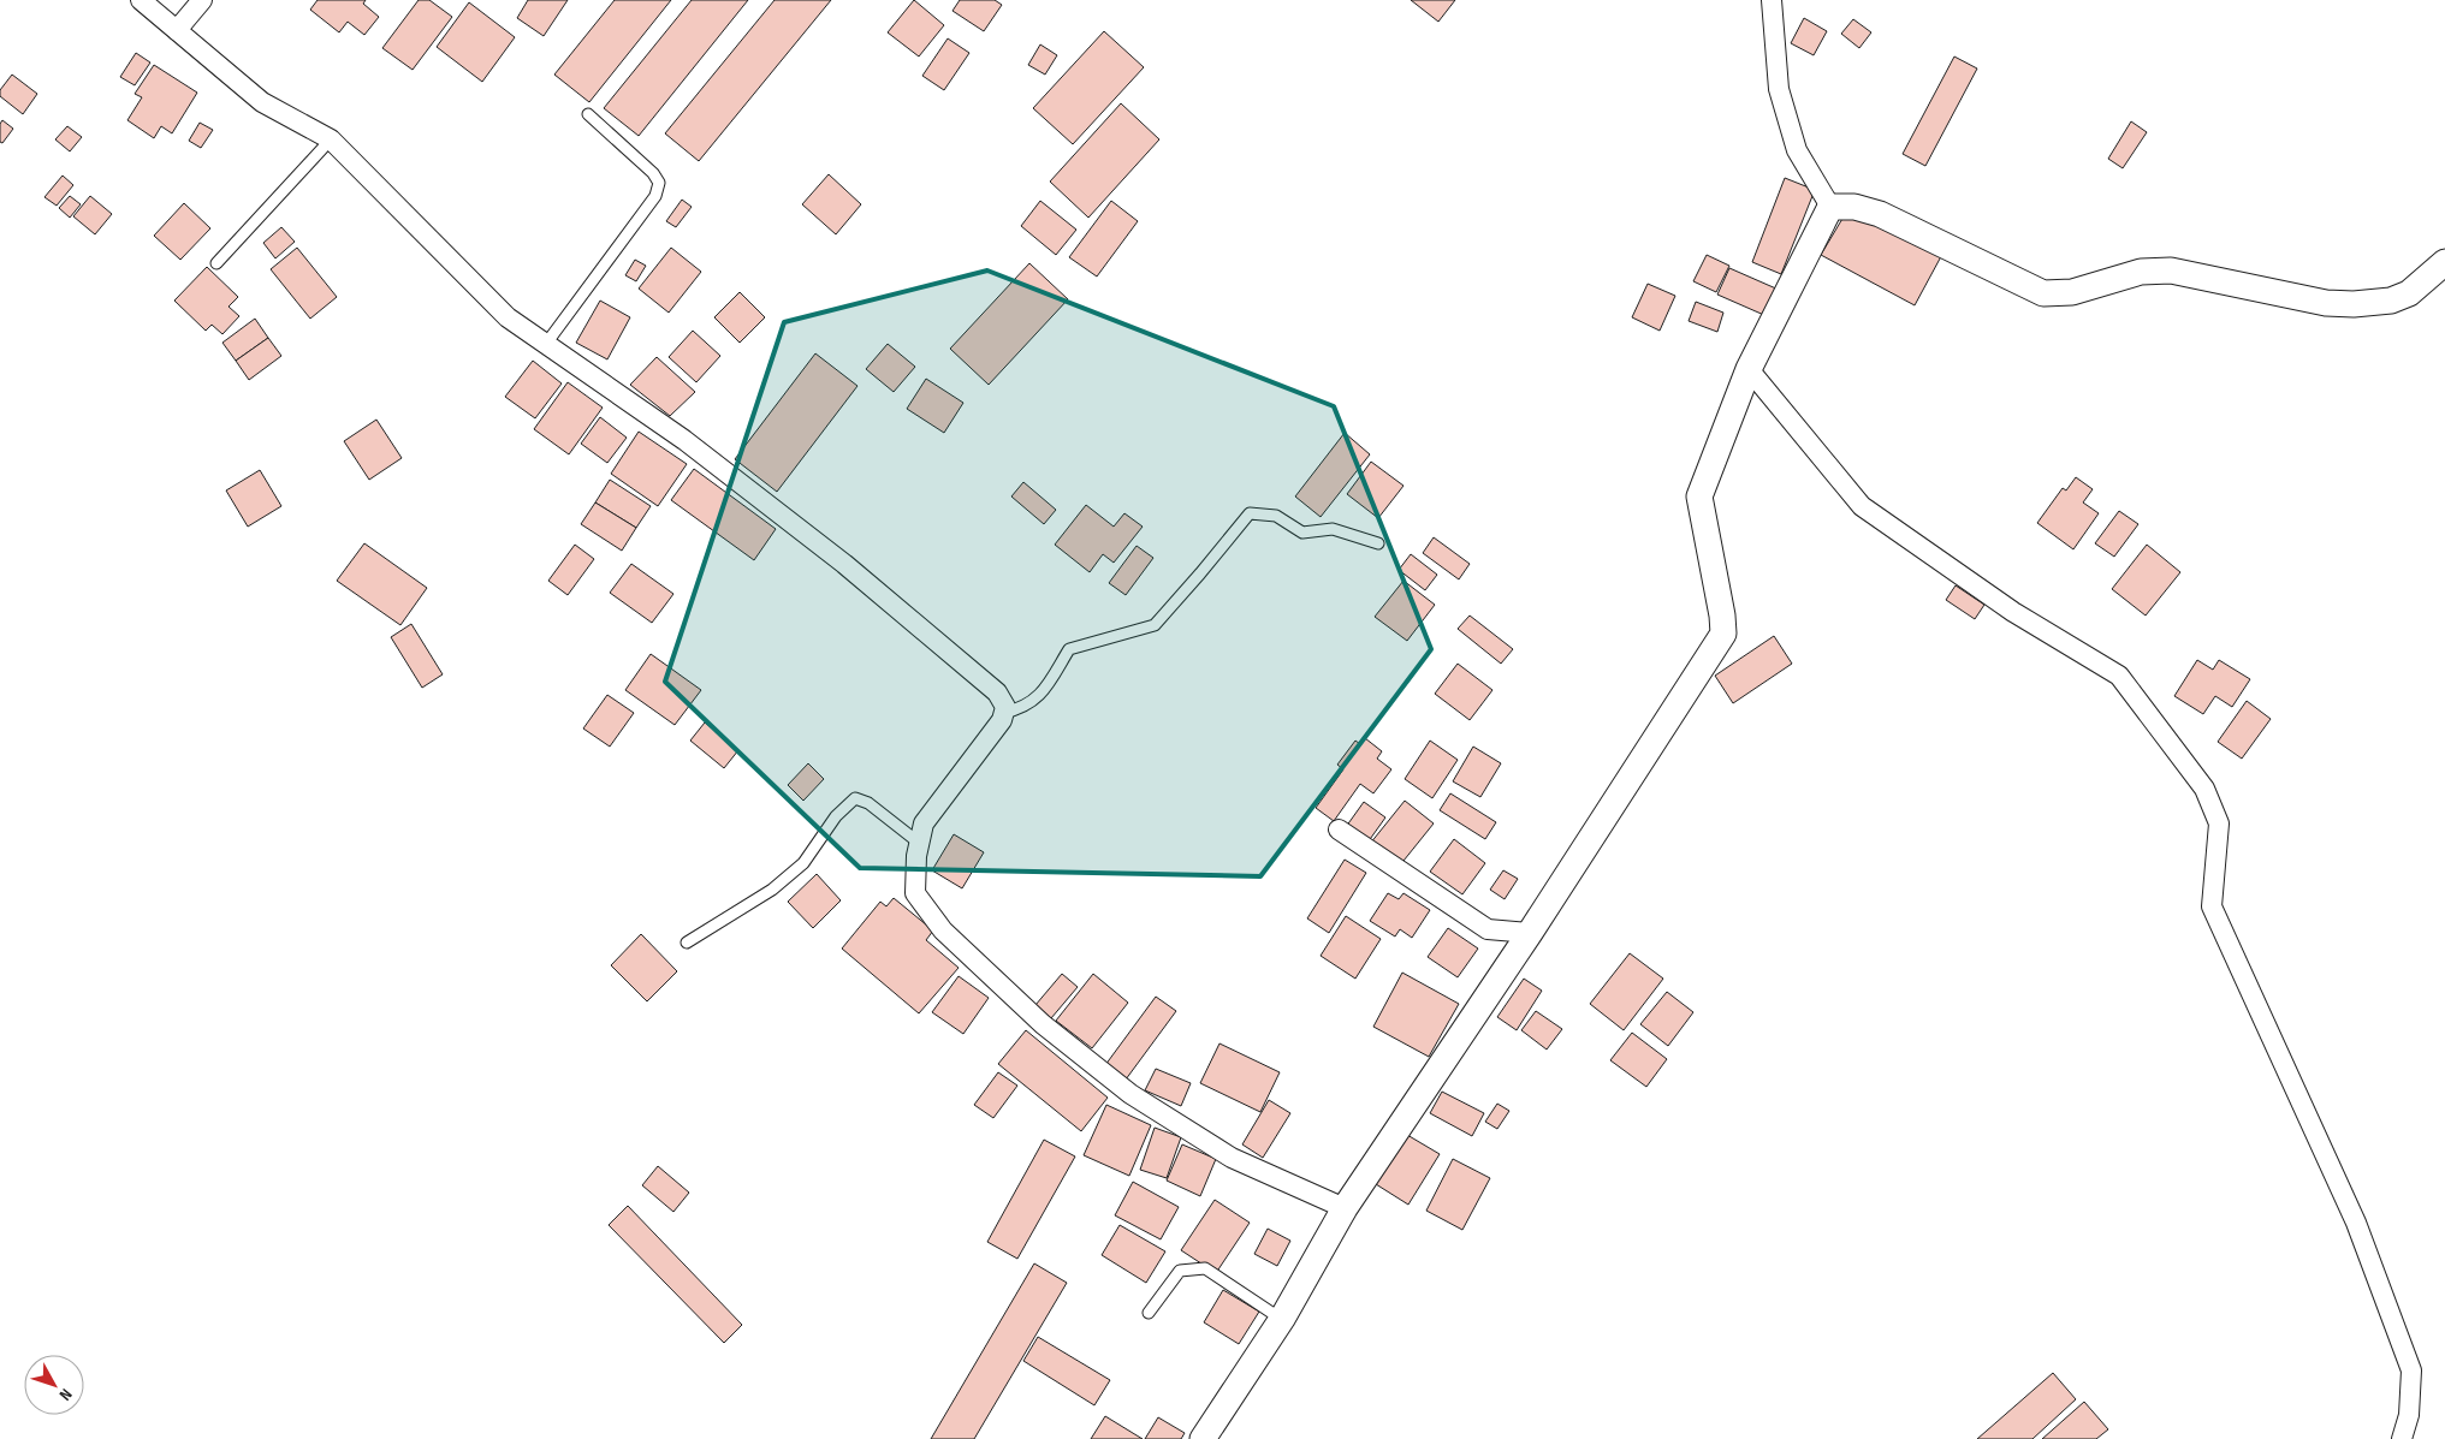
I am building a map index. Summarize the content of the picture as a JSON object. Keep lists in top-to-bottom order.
{
  "north": "bottom right"
}
